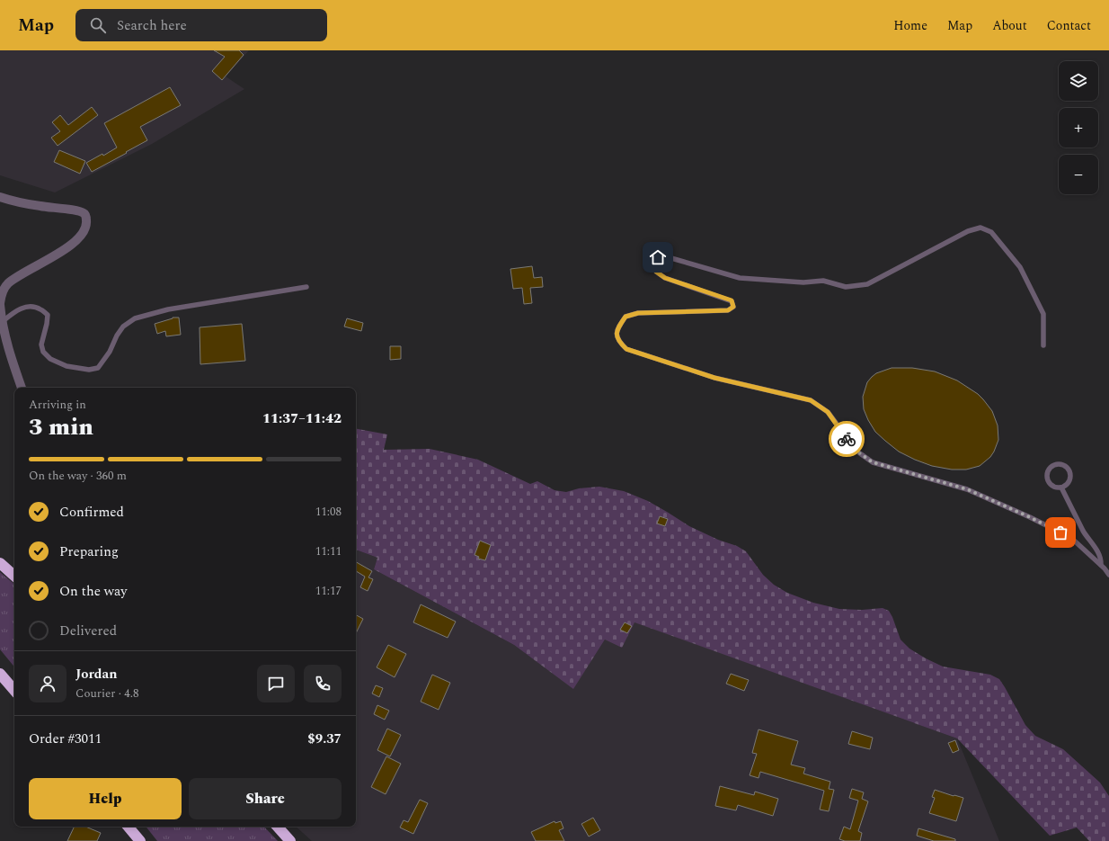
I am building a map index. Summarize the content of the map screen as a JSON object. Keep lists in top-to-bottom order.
{
  "page": {
    "header": "Map",
    "search": "Search here",
    "nav": [
      "Home",
      "Map",
      "About",
      "Contact"
    ],
    "map_buttons": ["+", "−"],
    "heading": ["3 min", "Arriving in", "11:37–11:42"],
    "panel": [
      "Jordan",
      "Courier · 4.8",
      "Order #3011",
      "$9.37"
    ],
    "bar": "On the way · 360 m",
    "list": [
      ["Confirmed", "11:08"],
      ["Preparing", "11:11"],
      ["On the way", "11:17"],
      "Delivered"
    ],
    "buttons": ["Help", "Share"]
  }
}
